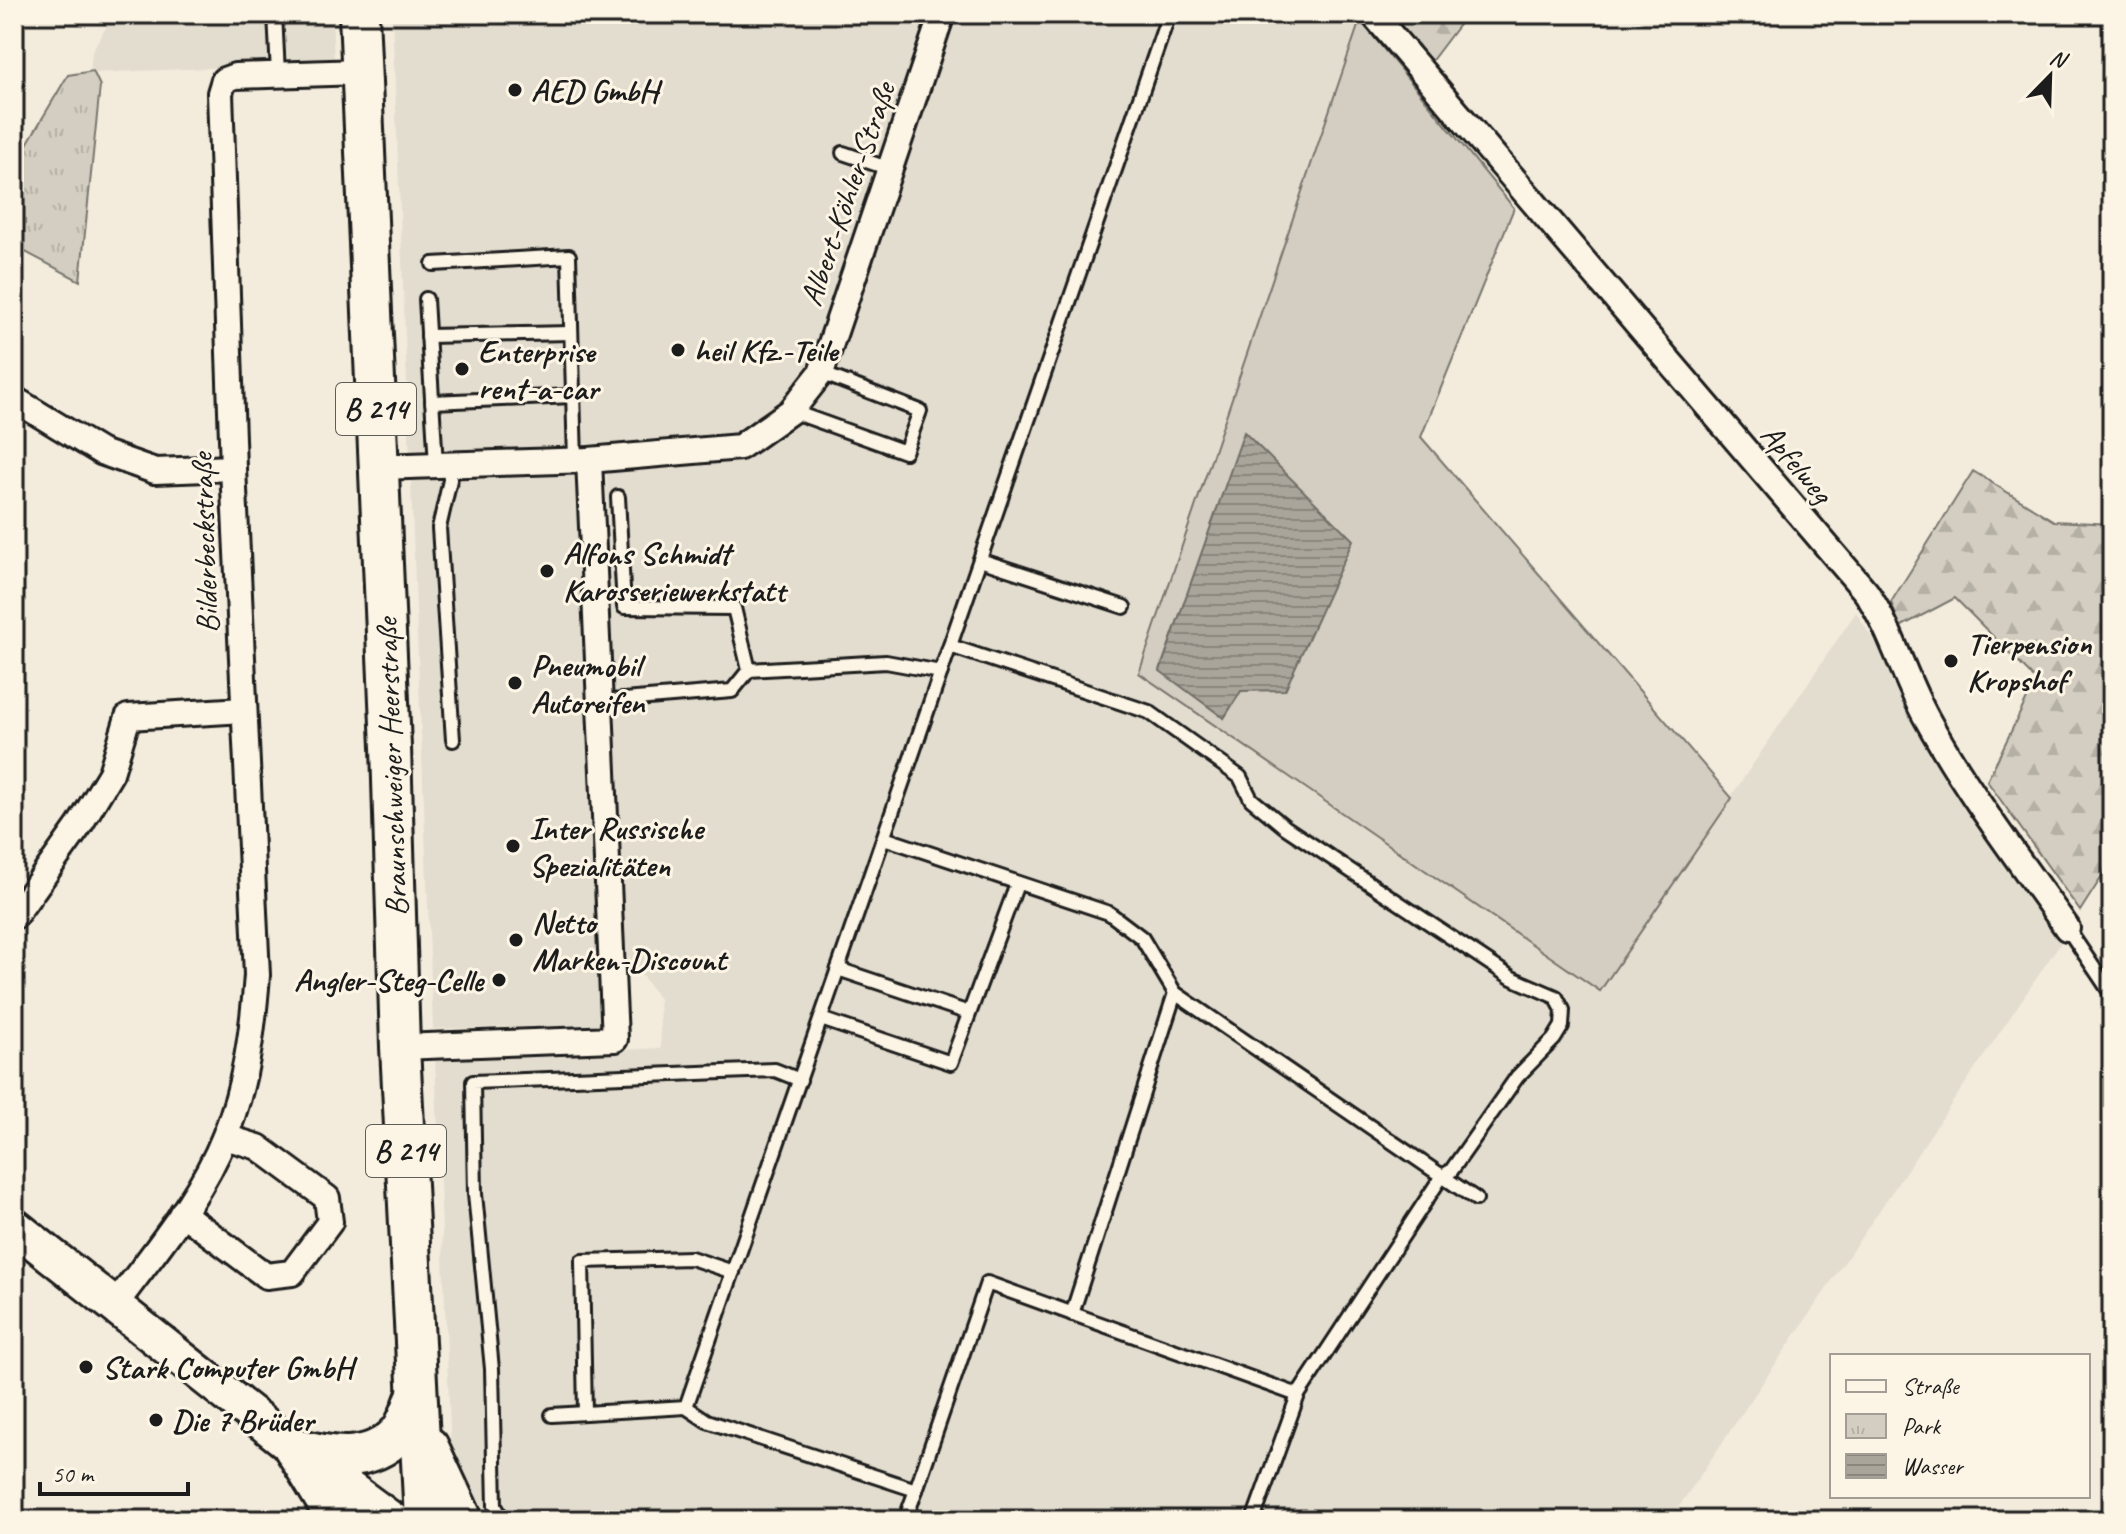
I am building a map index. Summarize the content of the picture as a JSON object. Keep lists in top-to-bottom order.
{
  "streets": {
    "main road": ["B 214", "Braunschweiger Heerstraße"],
    "street": ["Albert-Köhler-Straße", "Apfelweg", "Bilderbeckstraße"]
  },
  "crossings": [
    ["Albert-Köhler-Straße", "Braunschweiger Heerstraße"],
    ["Bilderbeckstraße", "Braunschweiger Heerstraße"]
  ],
  "places": [
    "AED GmbH",
    "heil Kfz.-Teile",
    "Enterprise rent-a-car",
    "Alfons Schmidt Karosseriewerkstatt",
    "Tierpension Kropshof",
    "Pneumobil Autoreifen",
    "Inter Russische Spezialitäten",
    "Netto Marken-Discount",
    "Angler-Steg-Celle",
    "Stark Computer GmbH",
    "Die 7 Brüder"
  ],
  "legend": ["Straße", "Park", "Wasser"],
  "scale_bar": "50 m",
  "north": "top right"
}
